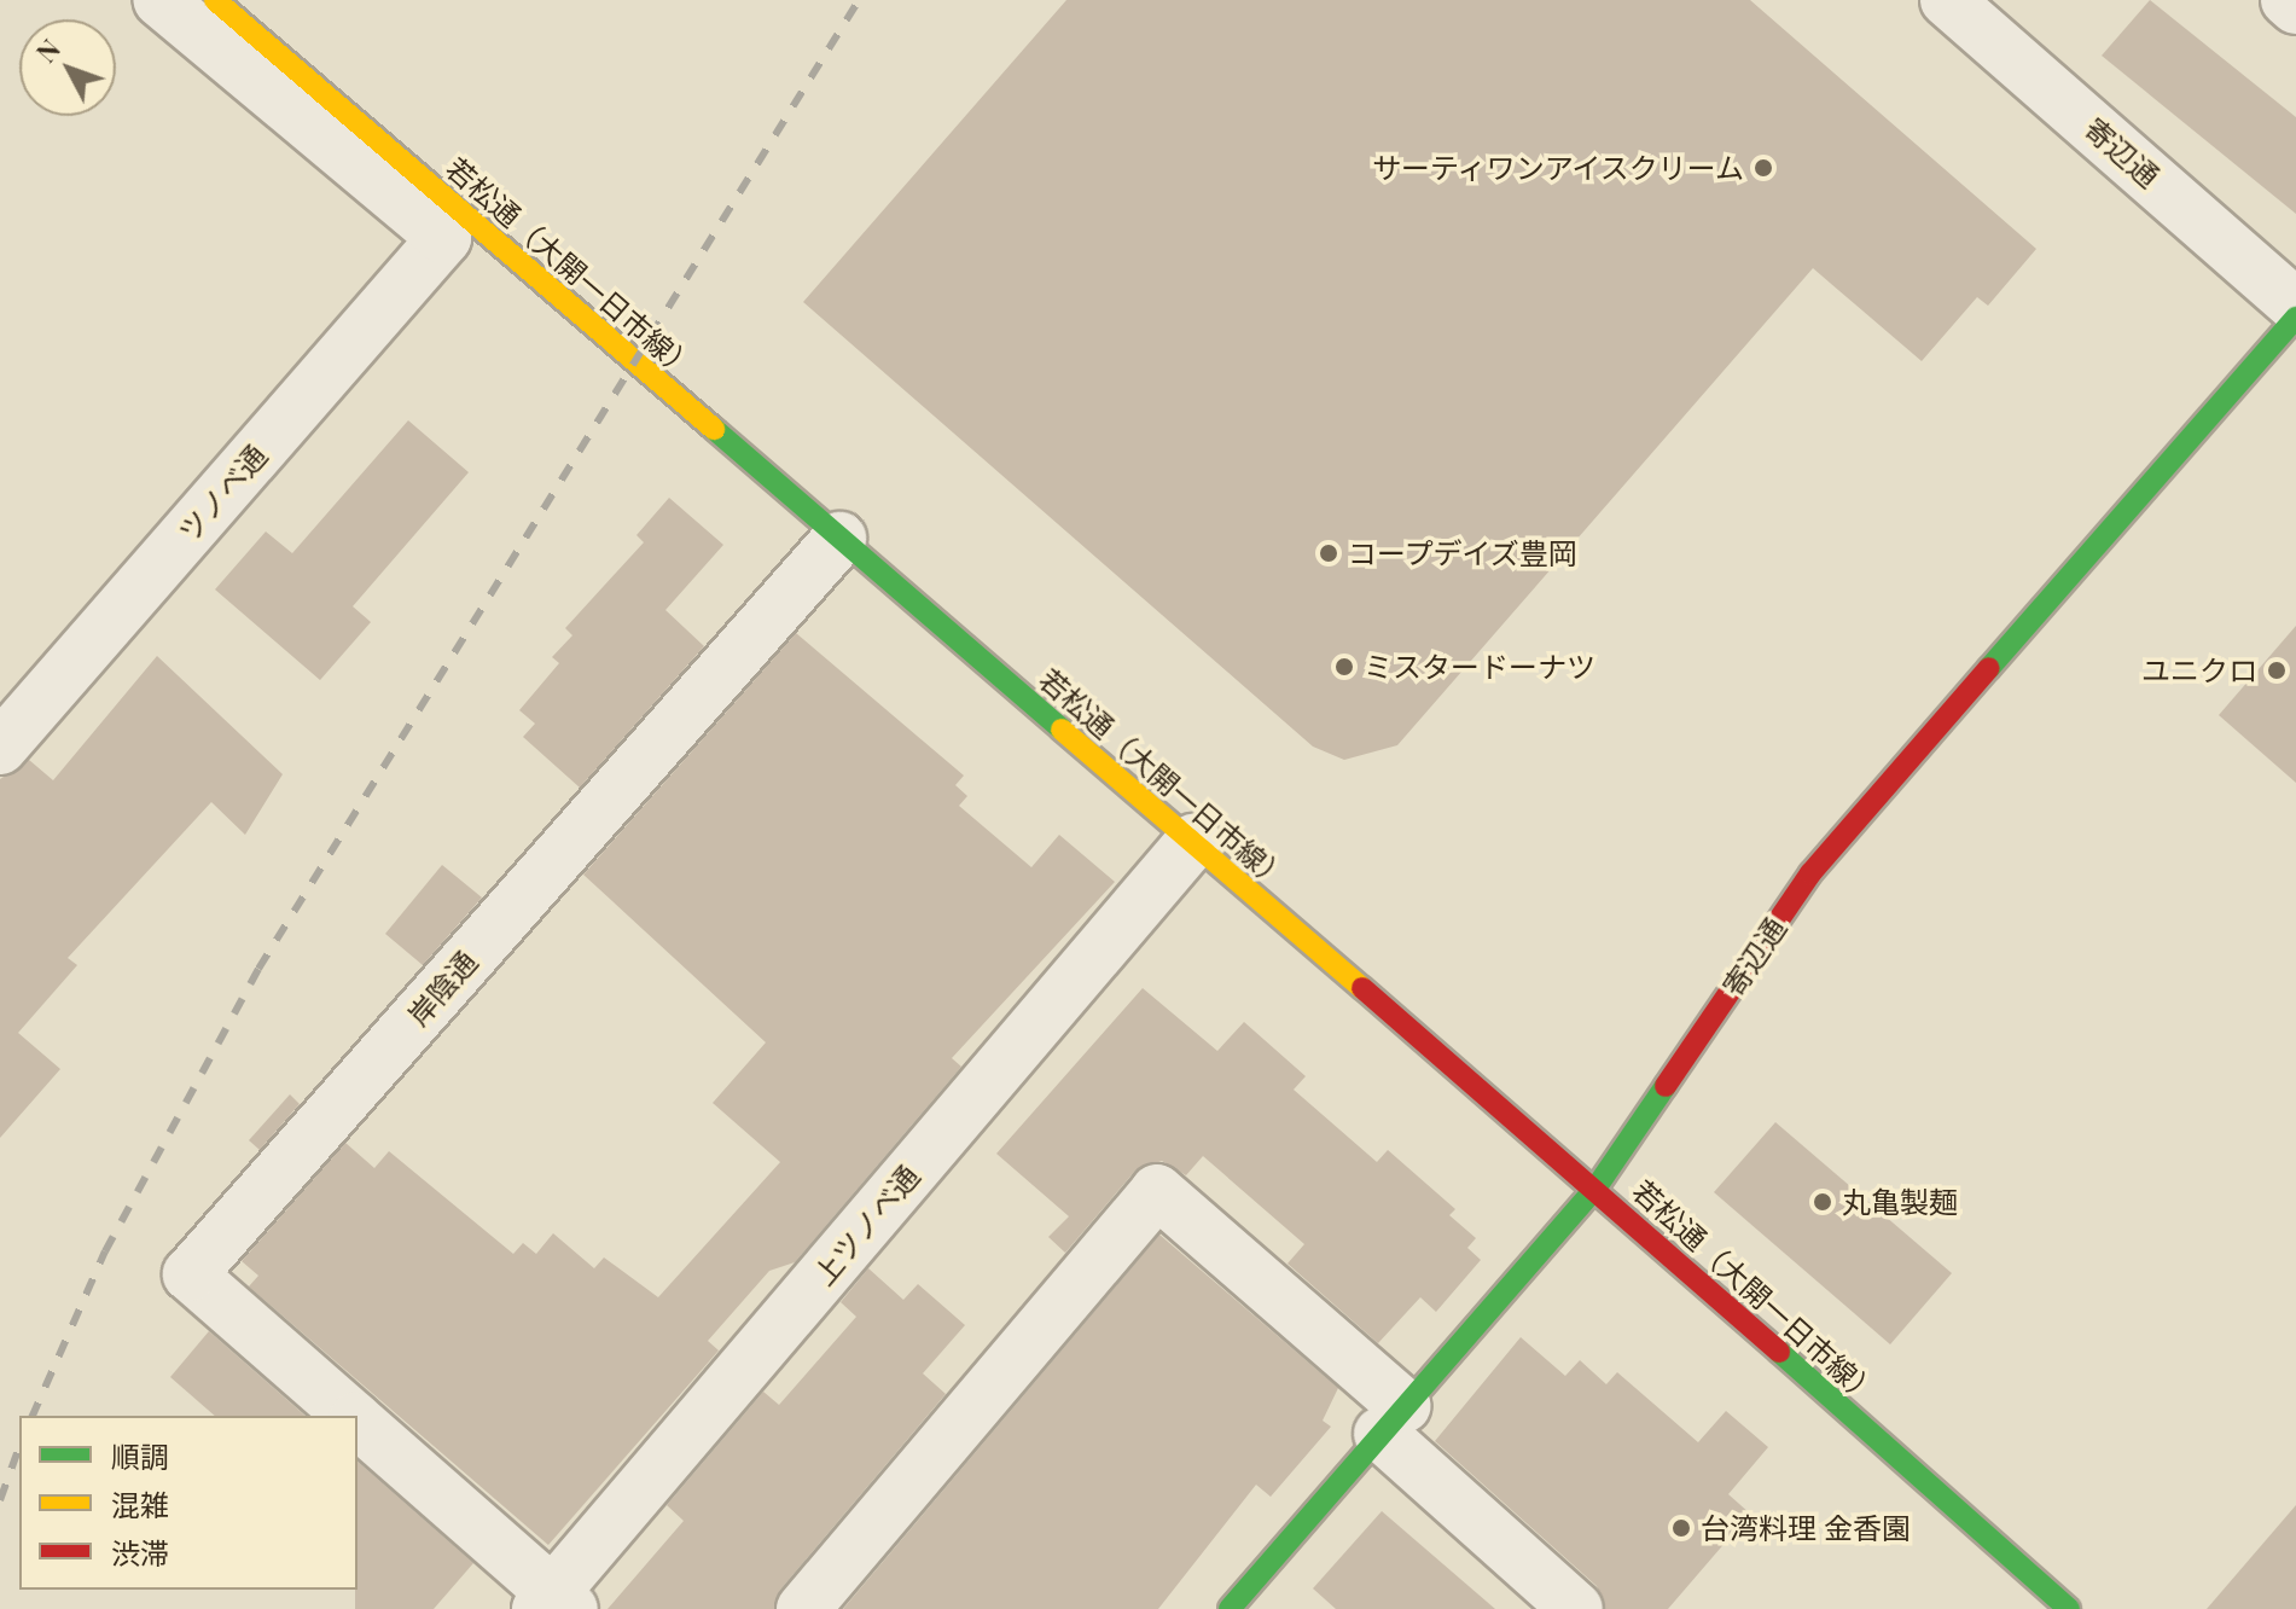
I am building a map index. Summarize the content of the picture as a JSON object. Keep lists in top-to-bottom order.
{
  "streets": {
    "street": [
      "寄辺通",
      "若松通（大開一日市線）",
      "ツノベ通",
      "岸陰通",
      "上ツノベ通"
    ]
  },
  "crossings": [
    ["寄辺通", "若松通（大開一日市線）"],
    ["若松通（大開一日市線）", "岸陰通"],
    ["若松通（大開一日市線）", "上ツノベ通"],
    ["岸陰通", "上ツノベ通"]
  ],
  "places": [
    "サーティワンアイスクリーム",
    "コープデイズ豊岡",
    "ミスタードーナツ",
    "ユニクロ",
    "丸亀製麺",
    "台湾料理 金香園"
  ],
  "legend": ["順調", "混雑", "渋滞"],
  "north": "top left"
}
